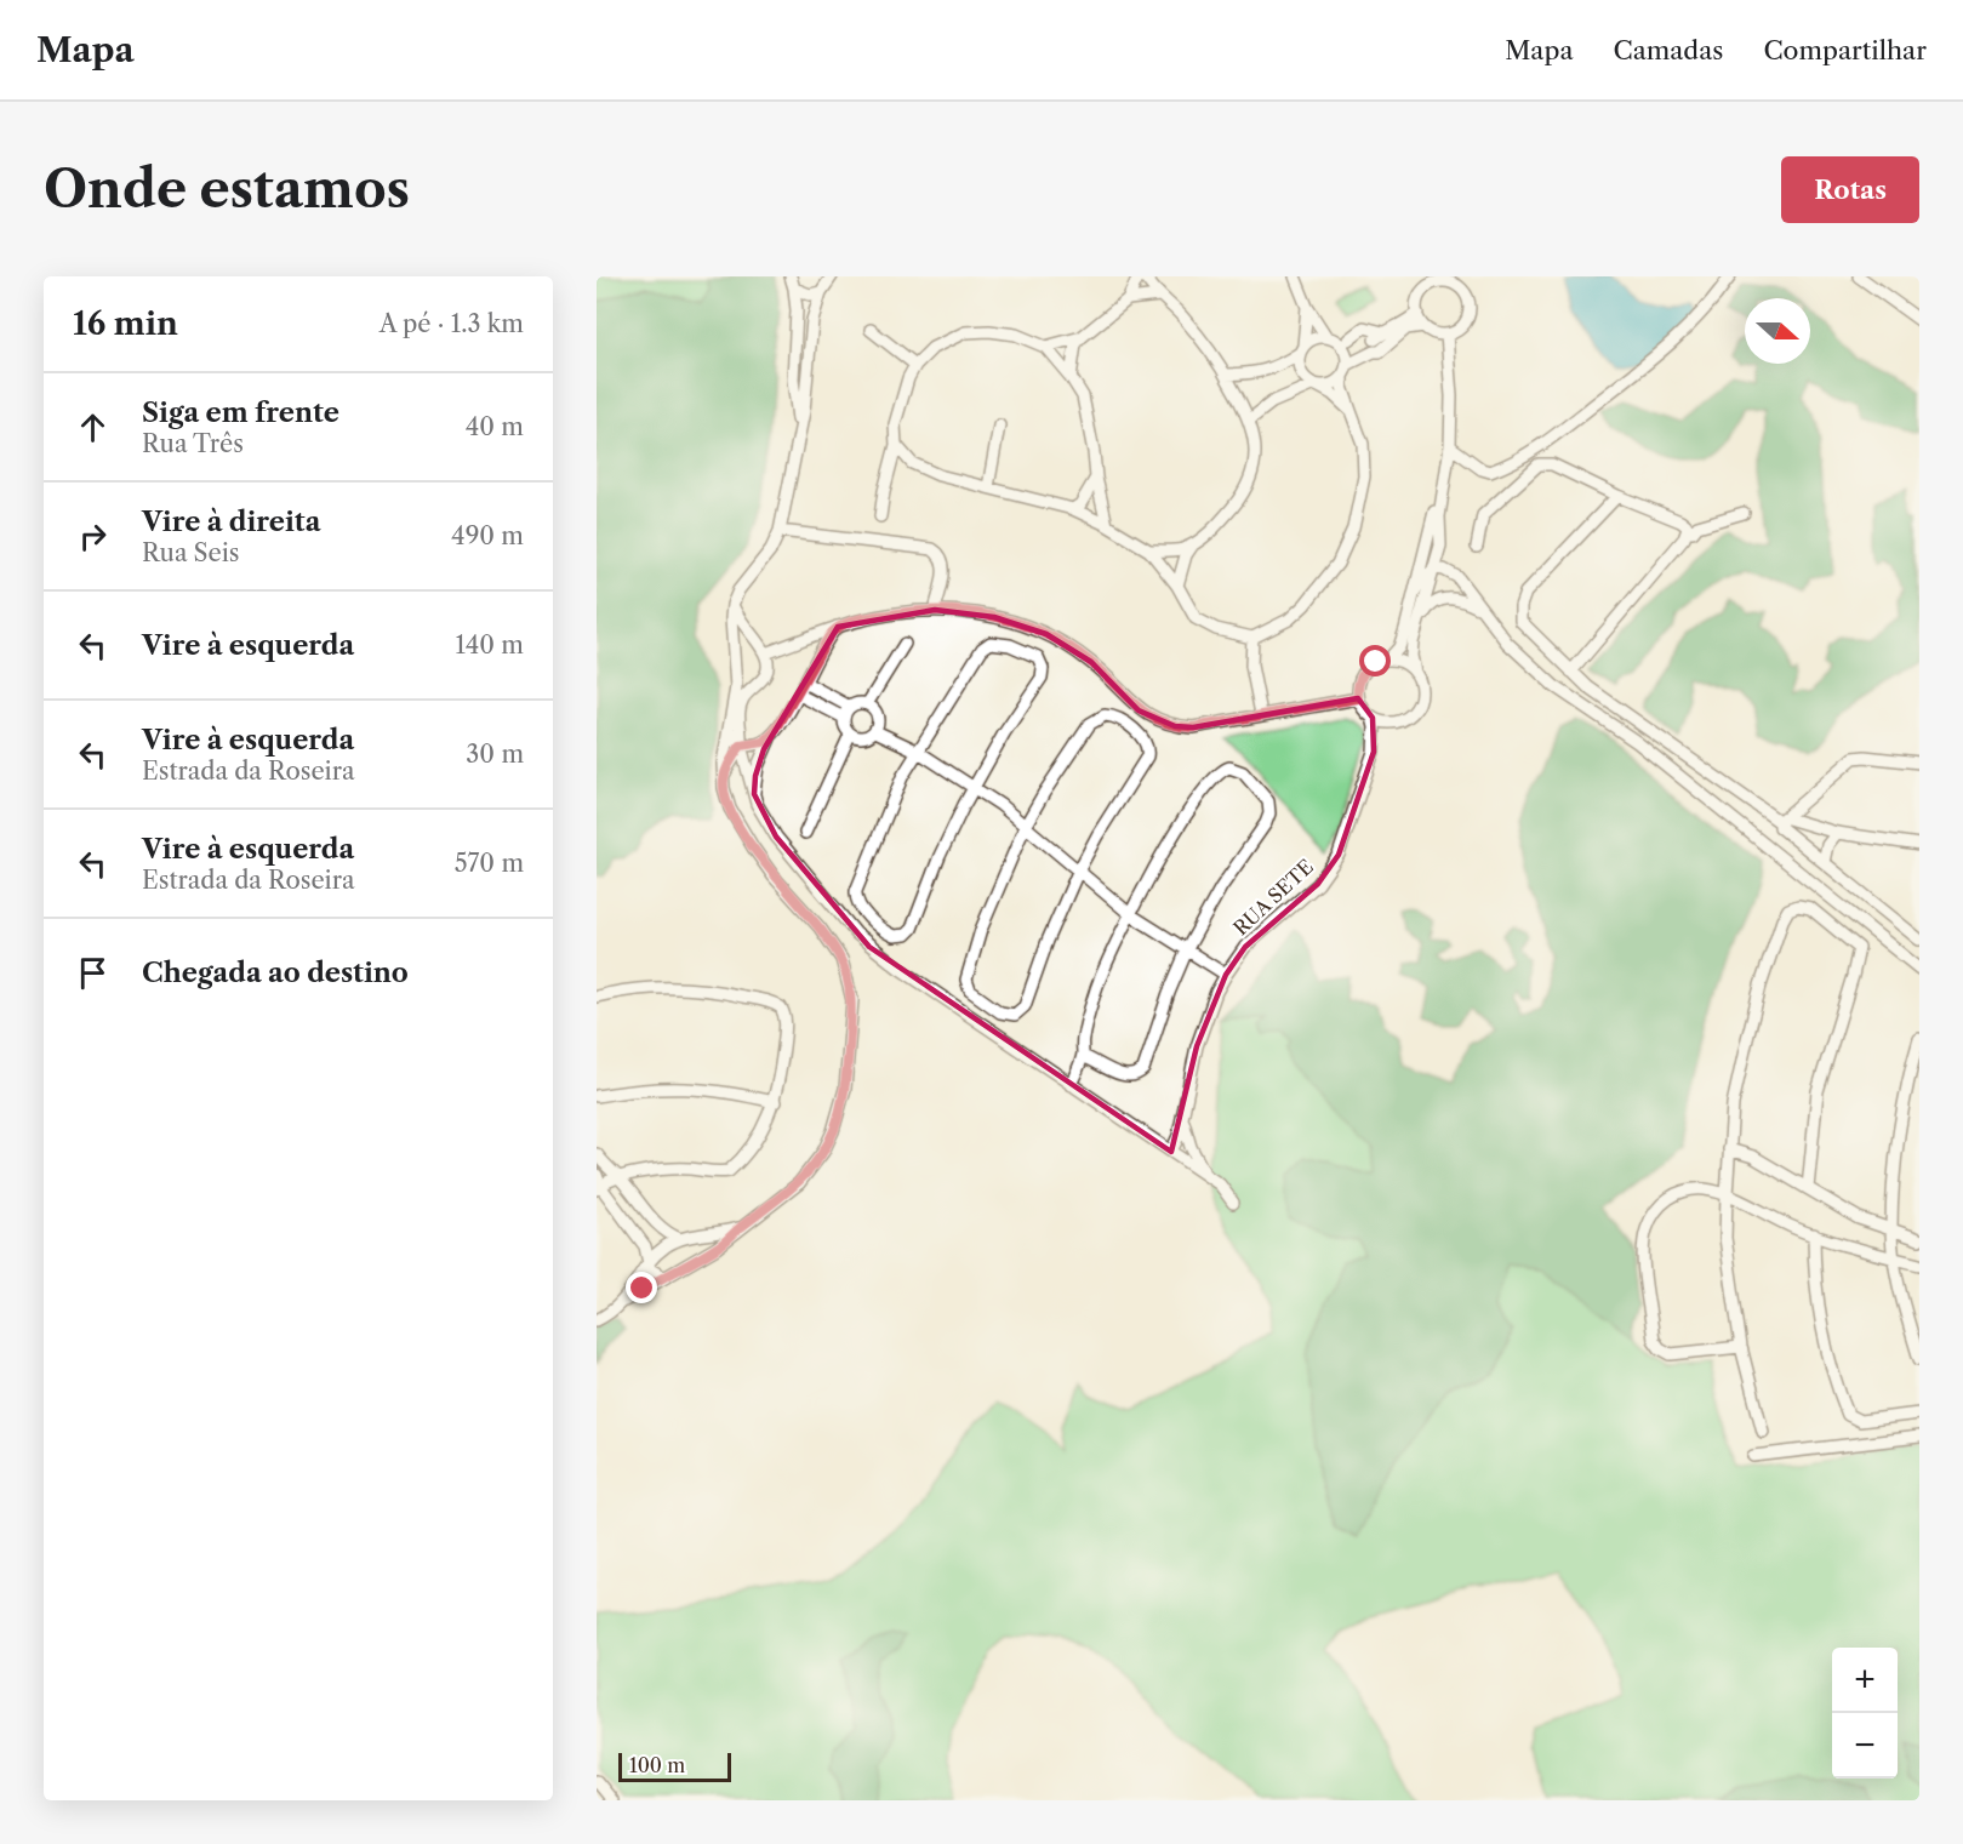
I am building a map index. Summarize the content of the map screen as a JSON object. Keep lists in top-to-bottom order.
{
  "streets": {
    "street": ["RUA SETE"]
  },
  "scale_bar": "100 m",
  "north": "right",
  "page": {
    "header": "Mapa",
    "nav": ["Mapa", "Camadas", "Compartilhar"],
    "buttons": "Rotas",
    "title": "Onde estamos",
    "heading": ["16 min", "A pé · 1.3 km"],
    "list": [
      ["Siga em frente", "Rua Três", "40 m"],
      ["Vire à direita", "Rua Seis", "490 m"],
      ["Vire à esquerda", "140 m"],
      ["Vire à esquerda", "Estrada da Roseira", "30 m"],
      ["Vire à esquerda", "Estrada da Roseira", "570 m"],
      "Chegada ao destino"
    ],
    "map_buttons": ["+", "−"],
    "scale": "100 m"
  }
}
